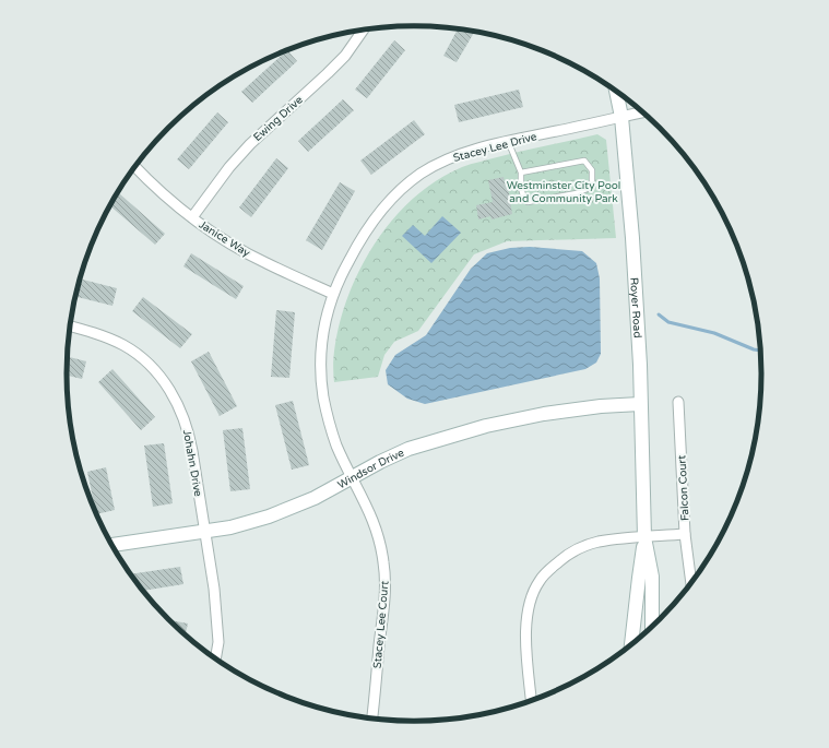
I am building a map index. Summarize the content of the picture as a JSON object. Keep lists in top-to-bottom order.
{
  "streets": {
    "street": [
      "Ewing Drive",
      "Stacey Lee Drive",
      "Janice Way",
      "Royer Road",
      "Johahn Drive",
      "Windsor Drive",
      "Falcon Court",
      "Stacey Lee Court"
    ]
  },
  "crossings": [
    ["Ewing Drive", "Janice Way"],
    ["Stacey Lee Drive", "Janice Way"],
    ["Stacey Lee Drive", "Royer Road"],
    ["Stacey Lee Drive", "Windsor Drive"],
    ["Stacey Lee Drive", "Stacey Lee Court"],
    ["Royer Road", "Windsor Drive"],
    ["Royer Road", "Falcon Court"],
    ["Johahn Drive", "Windsor Drive"],
    ["Windsor Drive", "Stacey Lee Court"]
  ],
  "parks": ["Westminster City Pool and Community Park"]
}
